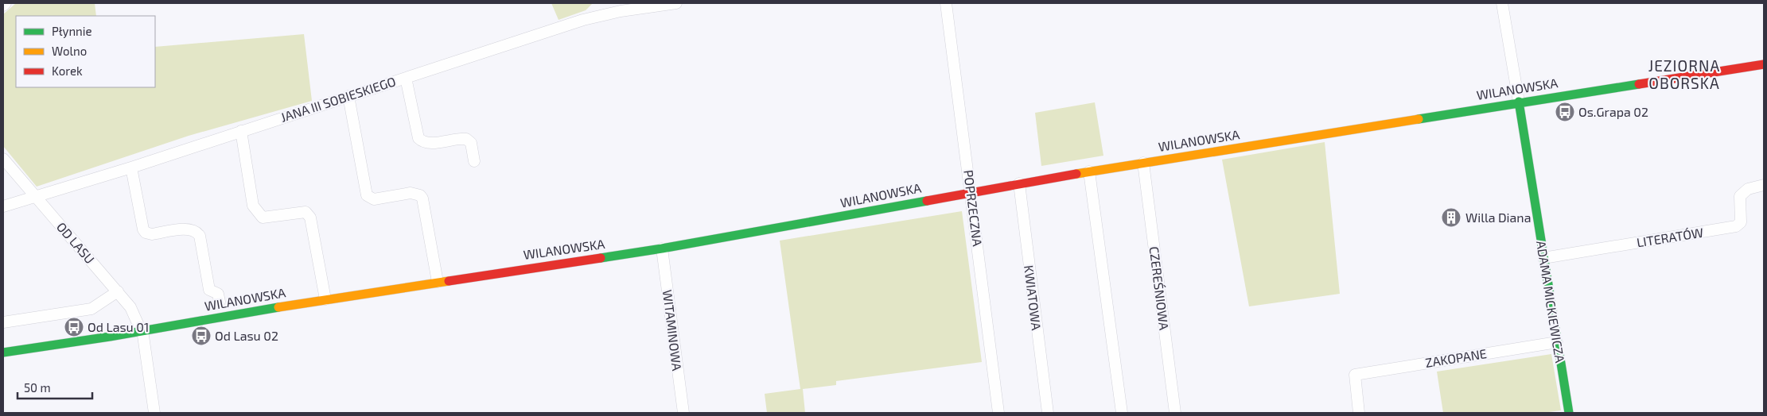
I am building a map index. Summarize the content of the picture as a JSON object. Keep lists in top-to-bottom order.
{
  "streets": {
    "main road": ["WILANOWSKA", "ADAMA MICKIEWICZA"],
    "street": [
      "JANA III SOBIESKIEGO",
      "POPRZECZNA",
      "LITERATÓW",
      "OD LASU",
      "CZEREŚNIOWA",
      "KWIATOWA",
      "WITAMINOWA",
      "ZAKOPANE"
    ]
  },
  "crossings": [
    ["WILANOWSKA", "POPRZECZNA"],
    ["WILANOWSKA", "OD LASU"],
    ["WILANOWSKA", "CZEREŚNIOWA"],
    ["WILANOWSKA", "KWIATOWA"],
    ["WILANOWSKA", "ADAMA MICKIEWICZA"],
    ["WILANOWSKA", "WITAMINOWA"],
    ["JANA III SOBIESKIEGO", "OD LASU"],
    ["LITERATÓW", "ADAMA MICKIEWICZA"],
    ["ADAMA MICKIEWICZA", "ZAKOPANE"]
  ],
  "districts": ["JEZIORNA OBORSKA"],
  "places": {
    "bus stop": ["Os.Grapa 02", "Od Lasu 01", "Od Lasu 02"],
    "building": ["Willa Diana"]
  },
  "legend": ["Płynnie", "Wolno", "Korek"],
  "scale_bar": "50 m"
}
